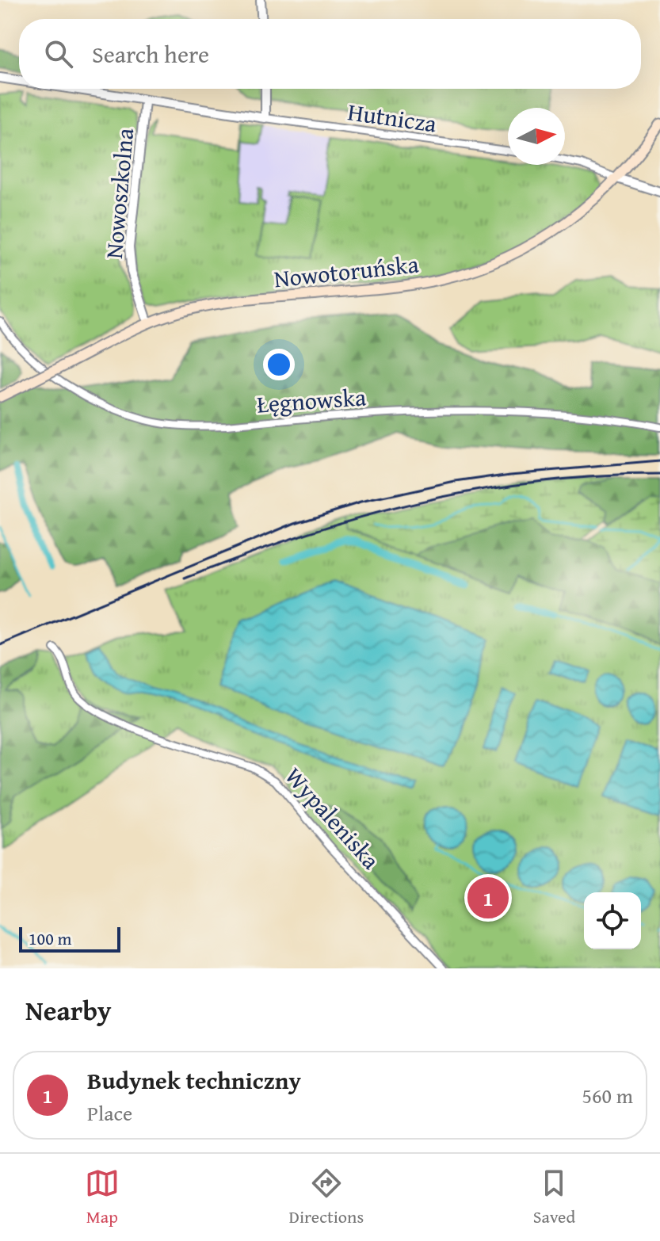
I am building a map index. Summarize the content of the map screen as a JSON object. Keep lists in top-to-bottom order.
{
  "streets": {
    "main road": ["Nowotoruńska"],
    "street": [
      "Hutnicza",
      "Nowoszkolna",
      "Łęgnowska",
      "Wypaleniska"
    ]
  },
  "crossings": [
    ["Hutnicza", "Nowoszkolna"],
    ["Nowoszkolna", "Nowotoruńska"]
  ],
  "scale_bar": "100 m",
  "north": "right",
  "page": {
    "search": "Search here",
    "pins": "1",
    "scale": "100 m",
    "heading": "Nearby",
    "list": [
      {
        "mark": "1",
        "name": "Budynek techniczny",
        "note": "Place",
        "value": "560 m"
      }
    ],
    "nav": ["Map", "Directions", "Saved"]
  }
}
